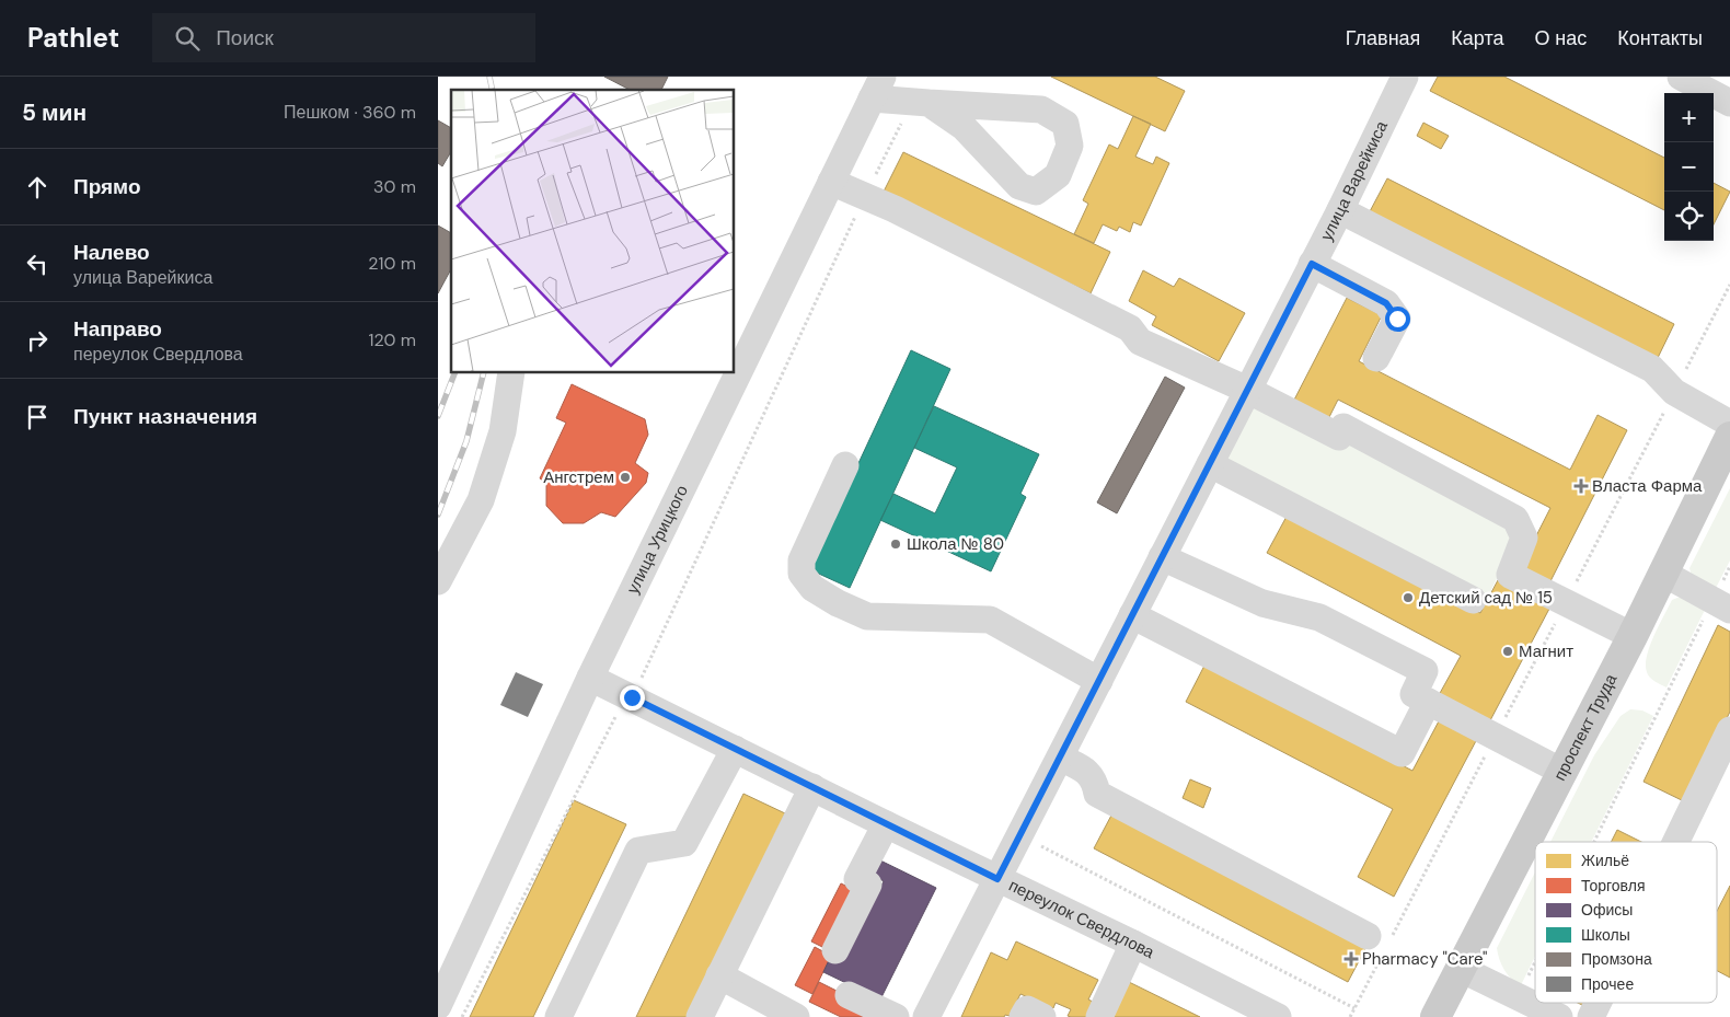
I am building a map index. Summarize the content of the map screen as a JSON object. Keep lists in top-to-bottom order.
{
  "streets": {
    "main road": ["проспект Труда"],
    "street": ["улица Варейкиса", "улица Урицкого", "переулок Свердлова"]
  },
  "crossings": [
    ["улица Варейкиса", "переулок Свердлова"],
    ["улица Урицкого", "переулок Свердлова"]
  ],
  "places": {
    "other": [
      "Ангстрем",
      "Школа № 80",
      "Детский сад № 15",
      "Магнит"
    ],
    "health": ["Власта Фарма", "Pharmacy \"Care\""]
  },
  "legend": [
    "Жильё",
    "Торговля",
    "Офисы",
    "Школы",
    "Промзона",
    "Прочее"
  ],
  "page": {
    "header": "Pathlet",
    "search": "Поиск",
    "nav": [
      "Главная",
      "Карта",
      "О нас",
      "Контакты"
    ],
    "heading": ["5 мин", "Пешком · 360 m"],
    "map_buttons": ["+", "−"],
    "list": [
      ["Прямо", "30 m"],
      ["Налево", "улица Варейкиса", "210 m"],
      ["Направо", "переулок Свердлова", "120 m"],
      "Пункт назначения"
    ]
  }
}
